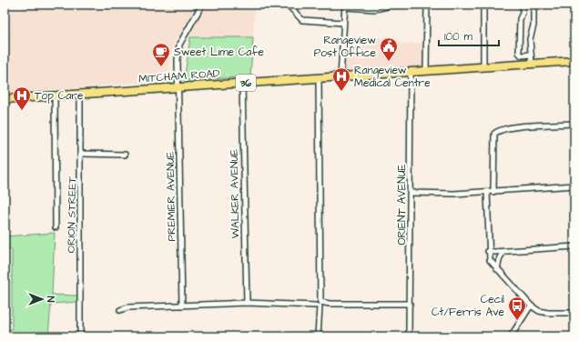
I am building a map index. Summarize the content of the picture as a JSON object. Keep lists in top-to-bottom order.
{
  "streets": {
    "main road": ["MITCHAM ROAD", "36"],
    "street": [
      "WALKER AVENUE",
      "PREMIER AVENUE",
      "ORIENT AVENUE",
      "ORION STREET"
    ]
  },
  "crossings": [
    ["MITCHAM ROAD", "WALKER AVENUE"],
    ["MITCHAM ROAD", "PREMIER AVENUE"],
    ["MITCHAM ROAD", "ORIENT AVENUE"],
    ["MITCHAM ROAD", "ORION STREET"]
  ],
  "places": {
    "public building": ["Rangeview Post Office"],
    "cafe": ["Sweet Lime Cafe"],
    "hospital": ["Rangeview Medical Centre", "Top Care"],
    "bus stop": ["Cecil Ct/Ferris Ave"]
  },
  "scale_bar": "100 m",
  "north": "right"
}
